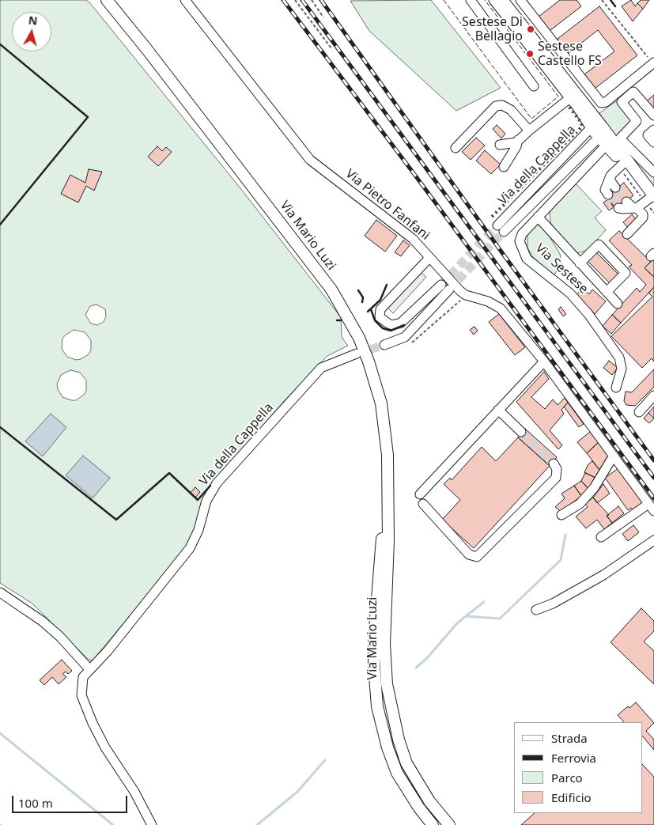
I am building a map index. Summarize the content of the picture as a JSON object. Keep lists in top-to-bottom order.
{
  "streets": {
    "main road": ["Via Mario Luzi"],
    "street": ["Via della Cappella", "Via Pietro Fanfani", "Via Sestese"]
  },
  "crossings": [
    ["Via della Cappella", "Via Sestese"]
  ],
  "places": ["Sestese Di Bellagio", "Sestese Castello FS"],
  "legend": [
    "Strada",
    "Ferrovia",
    "Parco",
    "Edificio"
  ],
  "scale_bar": "100 m",
  "north": "top"
}
